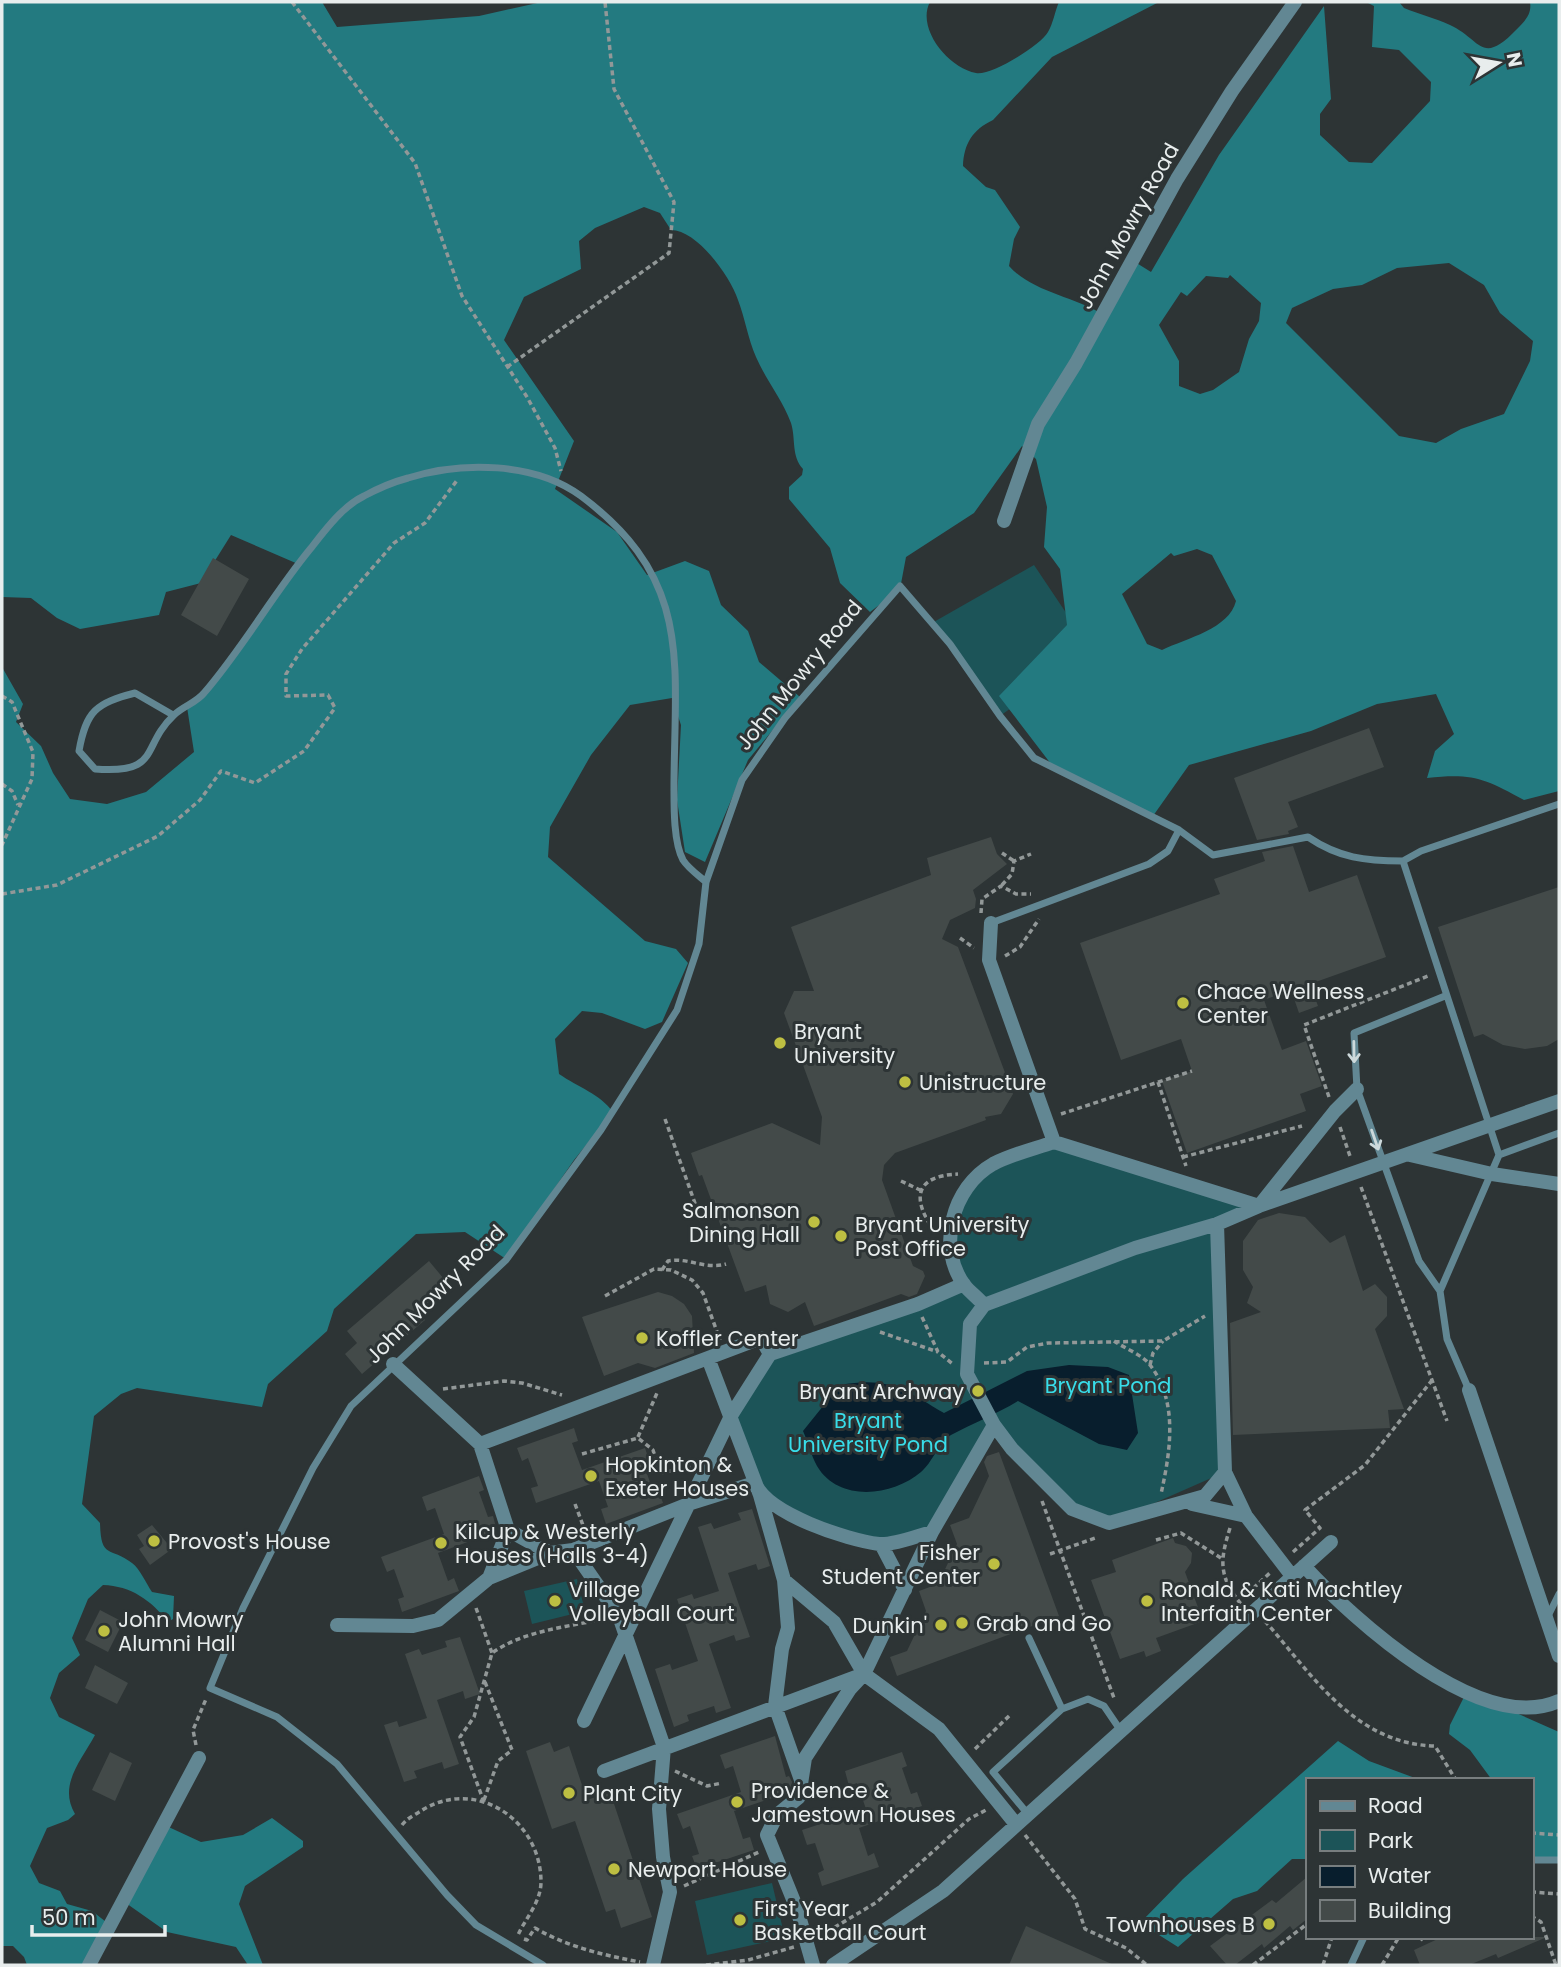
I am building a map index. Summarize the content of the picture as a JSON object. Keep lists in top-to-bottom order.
{
  "streets": {
    "street": ["John Mowry Road"]
  },
  "parks": ["Bryant Pond", "Bryant University Pond"],
  "places": [
    "Chace Wellness Center",
    "Bryant University",
    "Unistructure",
    "Salmonson Dining Hall",
    "Bryant University Post Office",
    "Koffler Center",
    "Bryant Archway",
    "Hopkinton & Exeter Houses",
    "Provost's House",
    "Kilcup & Westerly Houses (Halls 3-4)",
    "Fisher Student Center",
    "Village Volleyball Court",
    "Ronald & Kati Machtley Interfaith Center",
    "Grab and Go",
    "Dunkin'",
    "John Mowry Alumni Hall",
    "Plant City",
    "Providence & Jamestown Houses",
    "Newport House",
    "First Year Basketball Court",
    "Townhouses B"
  ],
  "legend": [
    "Road",
    "Park",
    "Water",
    "Building"
  ],
  "scale_bar": "50 m",
  "north": "right"
}
